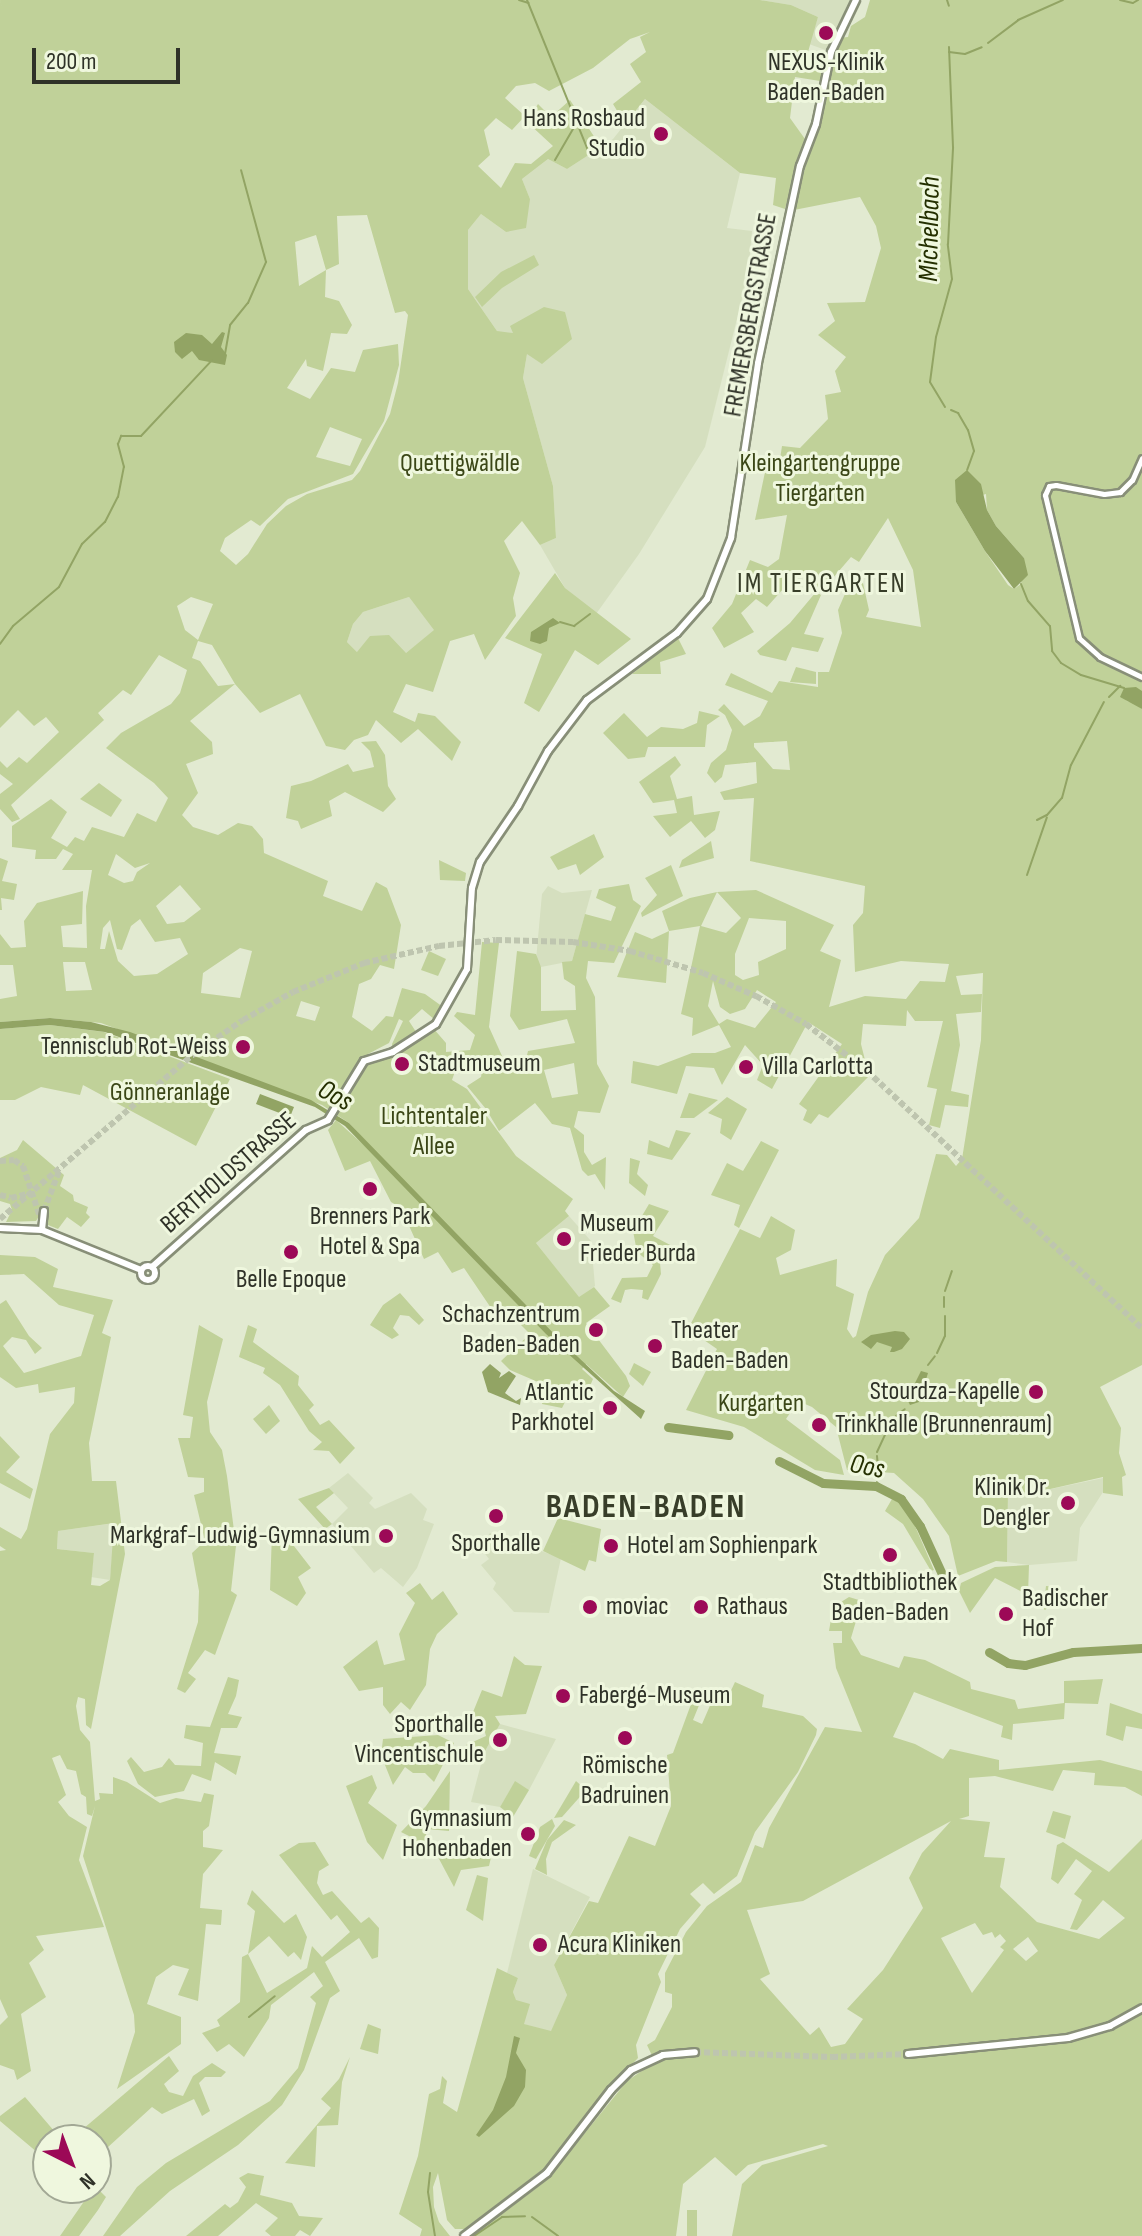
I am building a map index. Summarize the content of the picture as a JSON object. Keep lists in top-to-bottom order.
{
  "streets": {
    "main road": ["FREMERSBERGSTRASSE", "BERTHOLDSTRASSE"]
  },
  "crossings": [
    ["FREMERSBERGSTRASSE", "BERTHOLDSTRASSE"]
  ],
  "districts": ["IM TIERGARTEN", "BADEN-BADEN"],
  "water": ["Michelbach", "Oos"],
  "parks": [
    "Quettigwäldle",
    "Kleingartengruppe Tiergarten",
    "Gönneranlage",
    "Lichtentaler Allee",
    "Kurgarten"
  ],
  "places": [
    "NEXUS-Klinik Baden-Baden",
    "Hans Rosbaud Studio",
    "Tennisclub Rot-Weiss",
    "Stadtmuseum",
    "Villa Carlotta",
    "Brenners Park Hotel & Spa",
    "Museum Frieder Burda",
    "Belle Epoque",
    "Schachzentrum Baden-Baden",
    "Theater Baden-Baden",
    "Stourdza-Kapelle",
    "Atlantic Parkhotel",
    "Trinkhalle (Brunnenraum)",
    "Klinik Dr. Dengler",
    "Sporthalle",
    "Markgraf-Ludwig-Gymnasium",
    "Hotel am Sophienpark",
    "Stadtbibliothek Baden-Baden",
    "moviac",
    "Rathaus",
    "Badischer Hof",
    "Fabergé-Museum",
    "Römische Badruinen",
    "Sporthalle Vincentischule",
    "Gymnasium Hohenbaden",
    "Acura Kliniken"
  ],
  "scale_bar": "200 m",
  "north": "bottom right"
}
